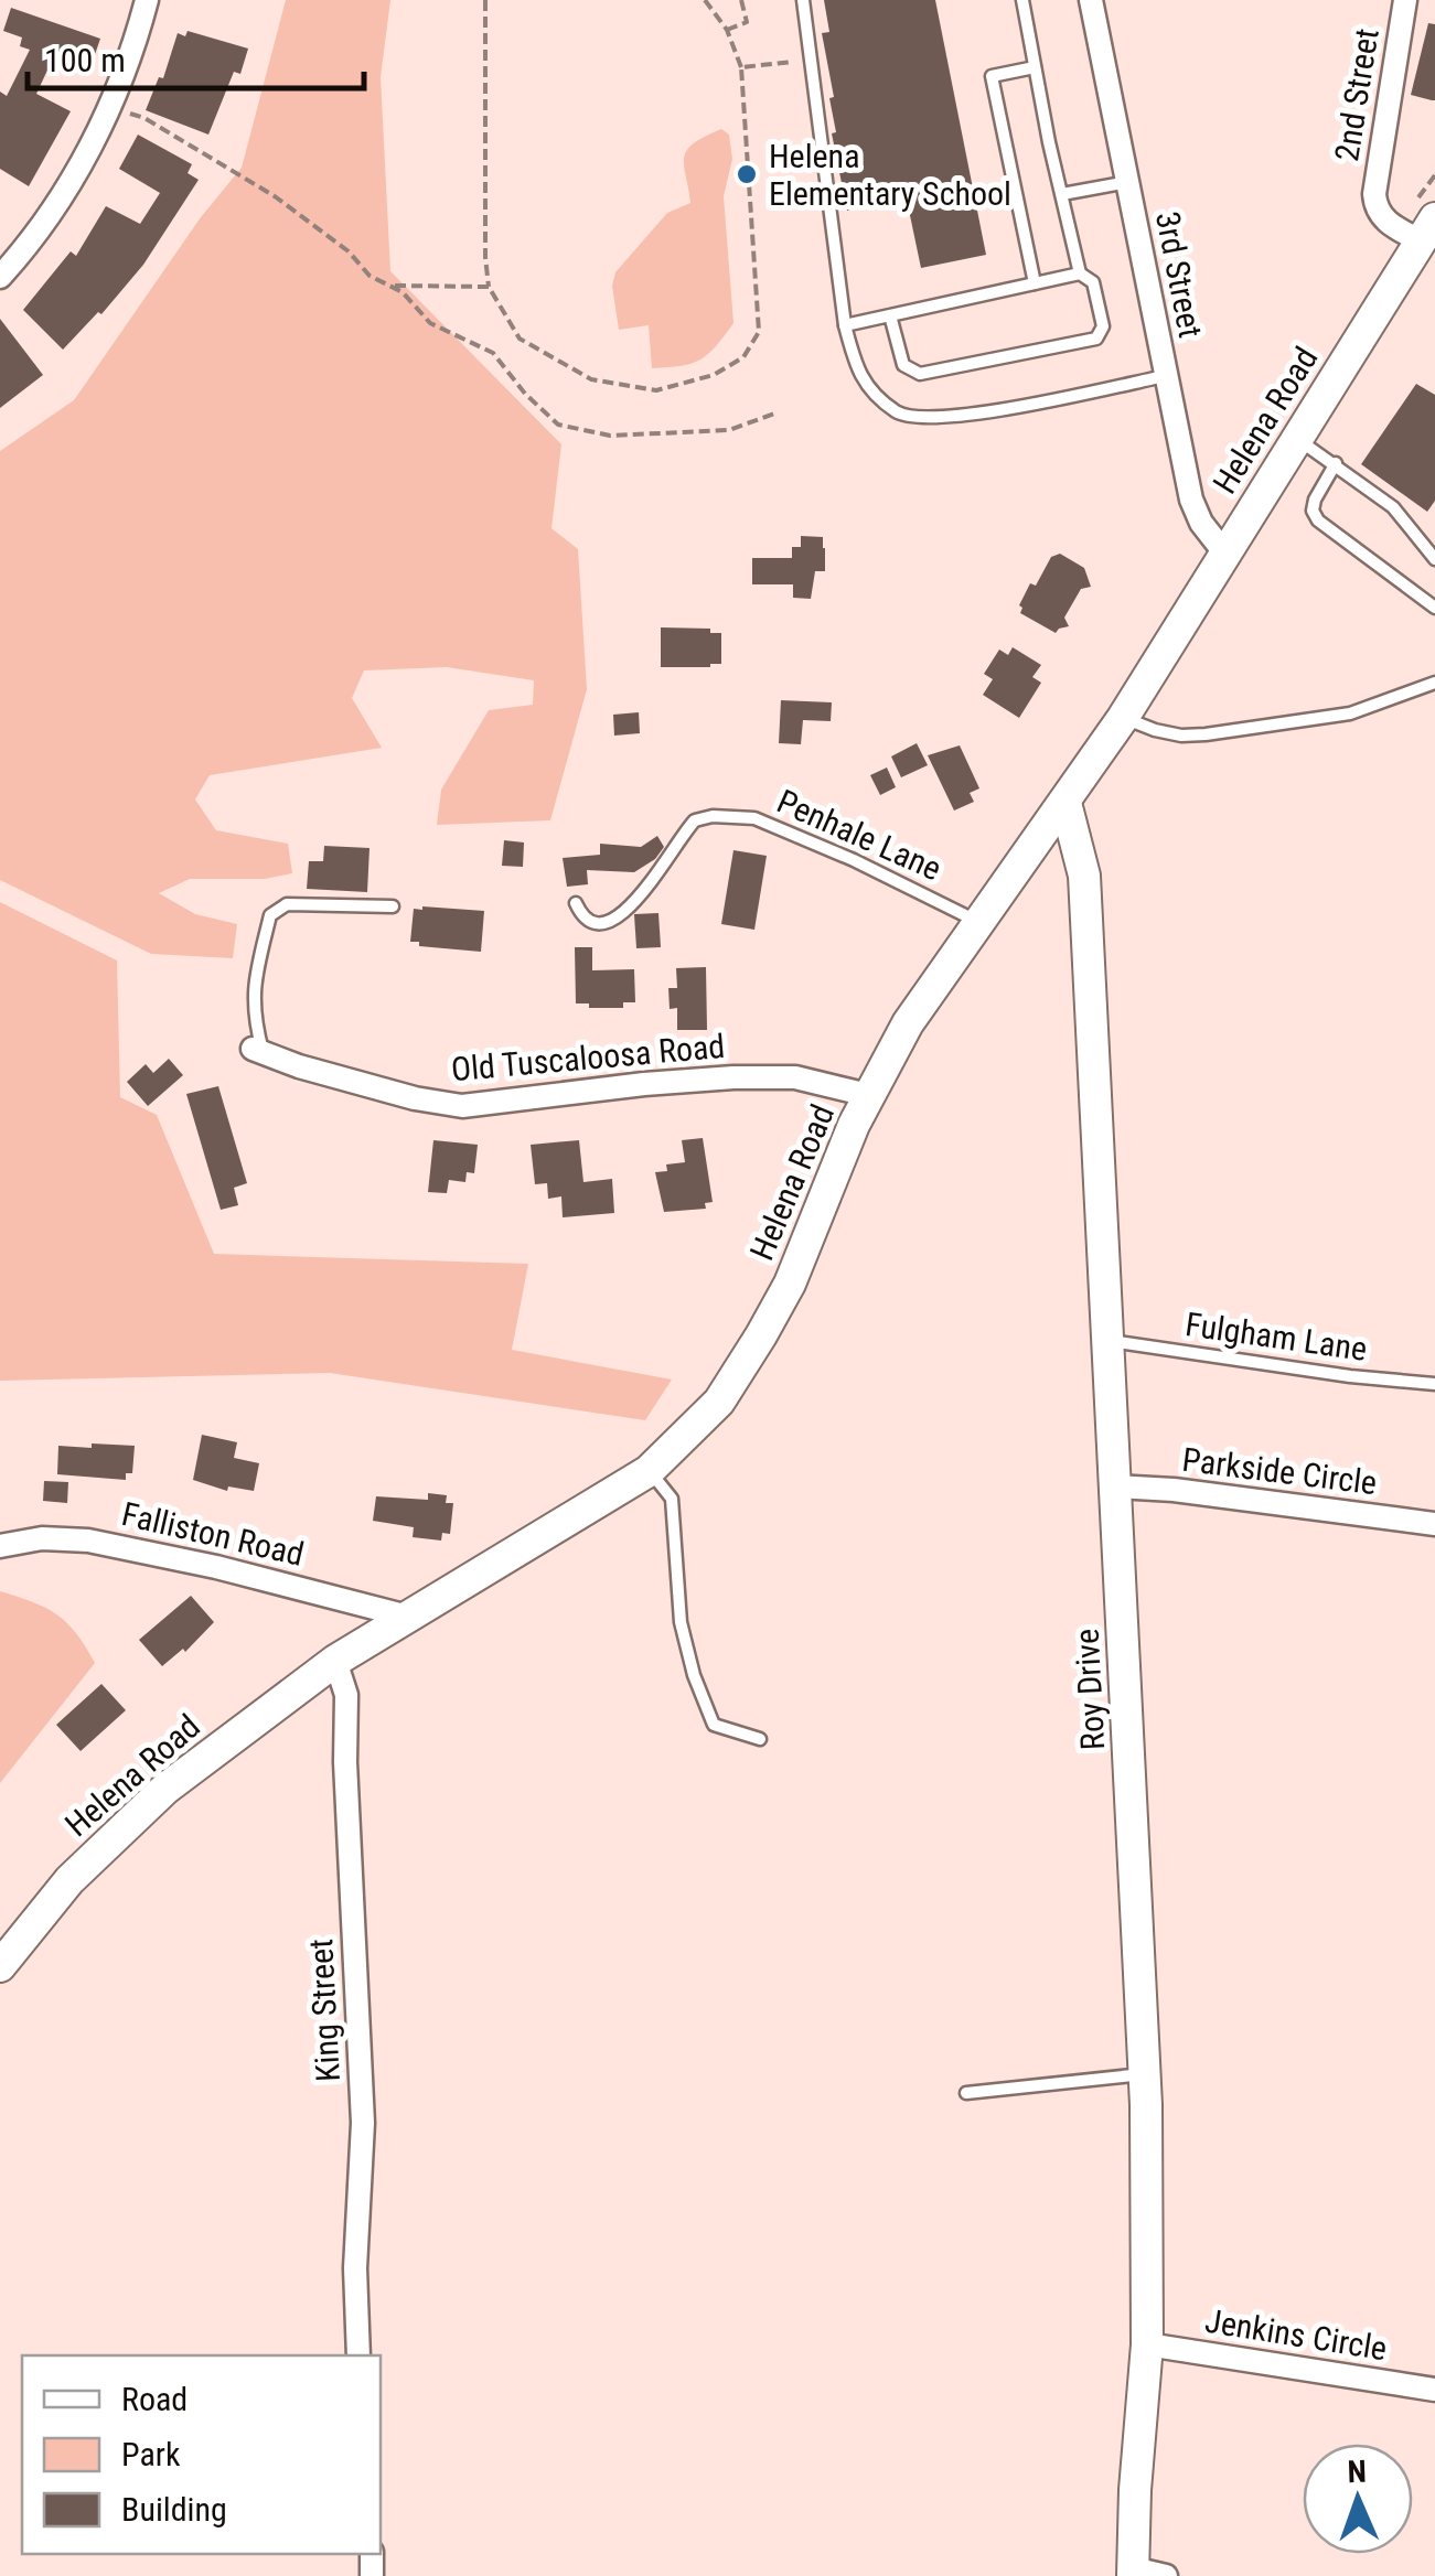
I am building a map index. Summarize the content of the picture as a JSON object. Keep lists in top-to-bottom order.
{
  "streets": {
    "main road": ["Helena Road", "Roy Drive"],
    "street": [
      "2nd Street",
      "3rd Street",
      "Old Tuscaloosa Road",
      "Parkside Circle",
      "Falliston Road",
      "King Street",
      "Jenkins Circle"
    ],
    "lane": ["Penhale Lane", "Fulgham Lane"]
  },
  "crossings": [
    ["2nd Street", "Helena Road"],
    ["3rd Street", "Helena Road"],
    ["Helena Road", "Penhale Lane"],
    ["Helena Road", "Old Tuscaloosa Road"],
    ["Helena Road", "Falliston Road"],
    ["Helena Road", "Roy Drive"],
    ["Helena Road", "King Street"],
    ["Fulgham Lane", "Roy Drive"],
    ["Parkside Circle", "Roy Drive"],
    ["Roy Drive", "Jenkins Circle"]
  ],
  "places": ["Helena Elementary School"],
  "legend": ["Road", "Park", "Building"],
  "scale_bar": "100 m",
  "north": "top"
}
